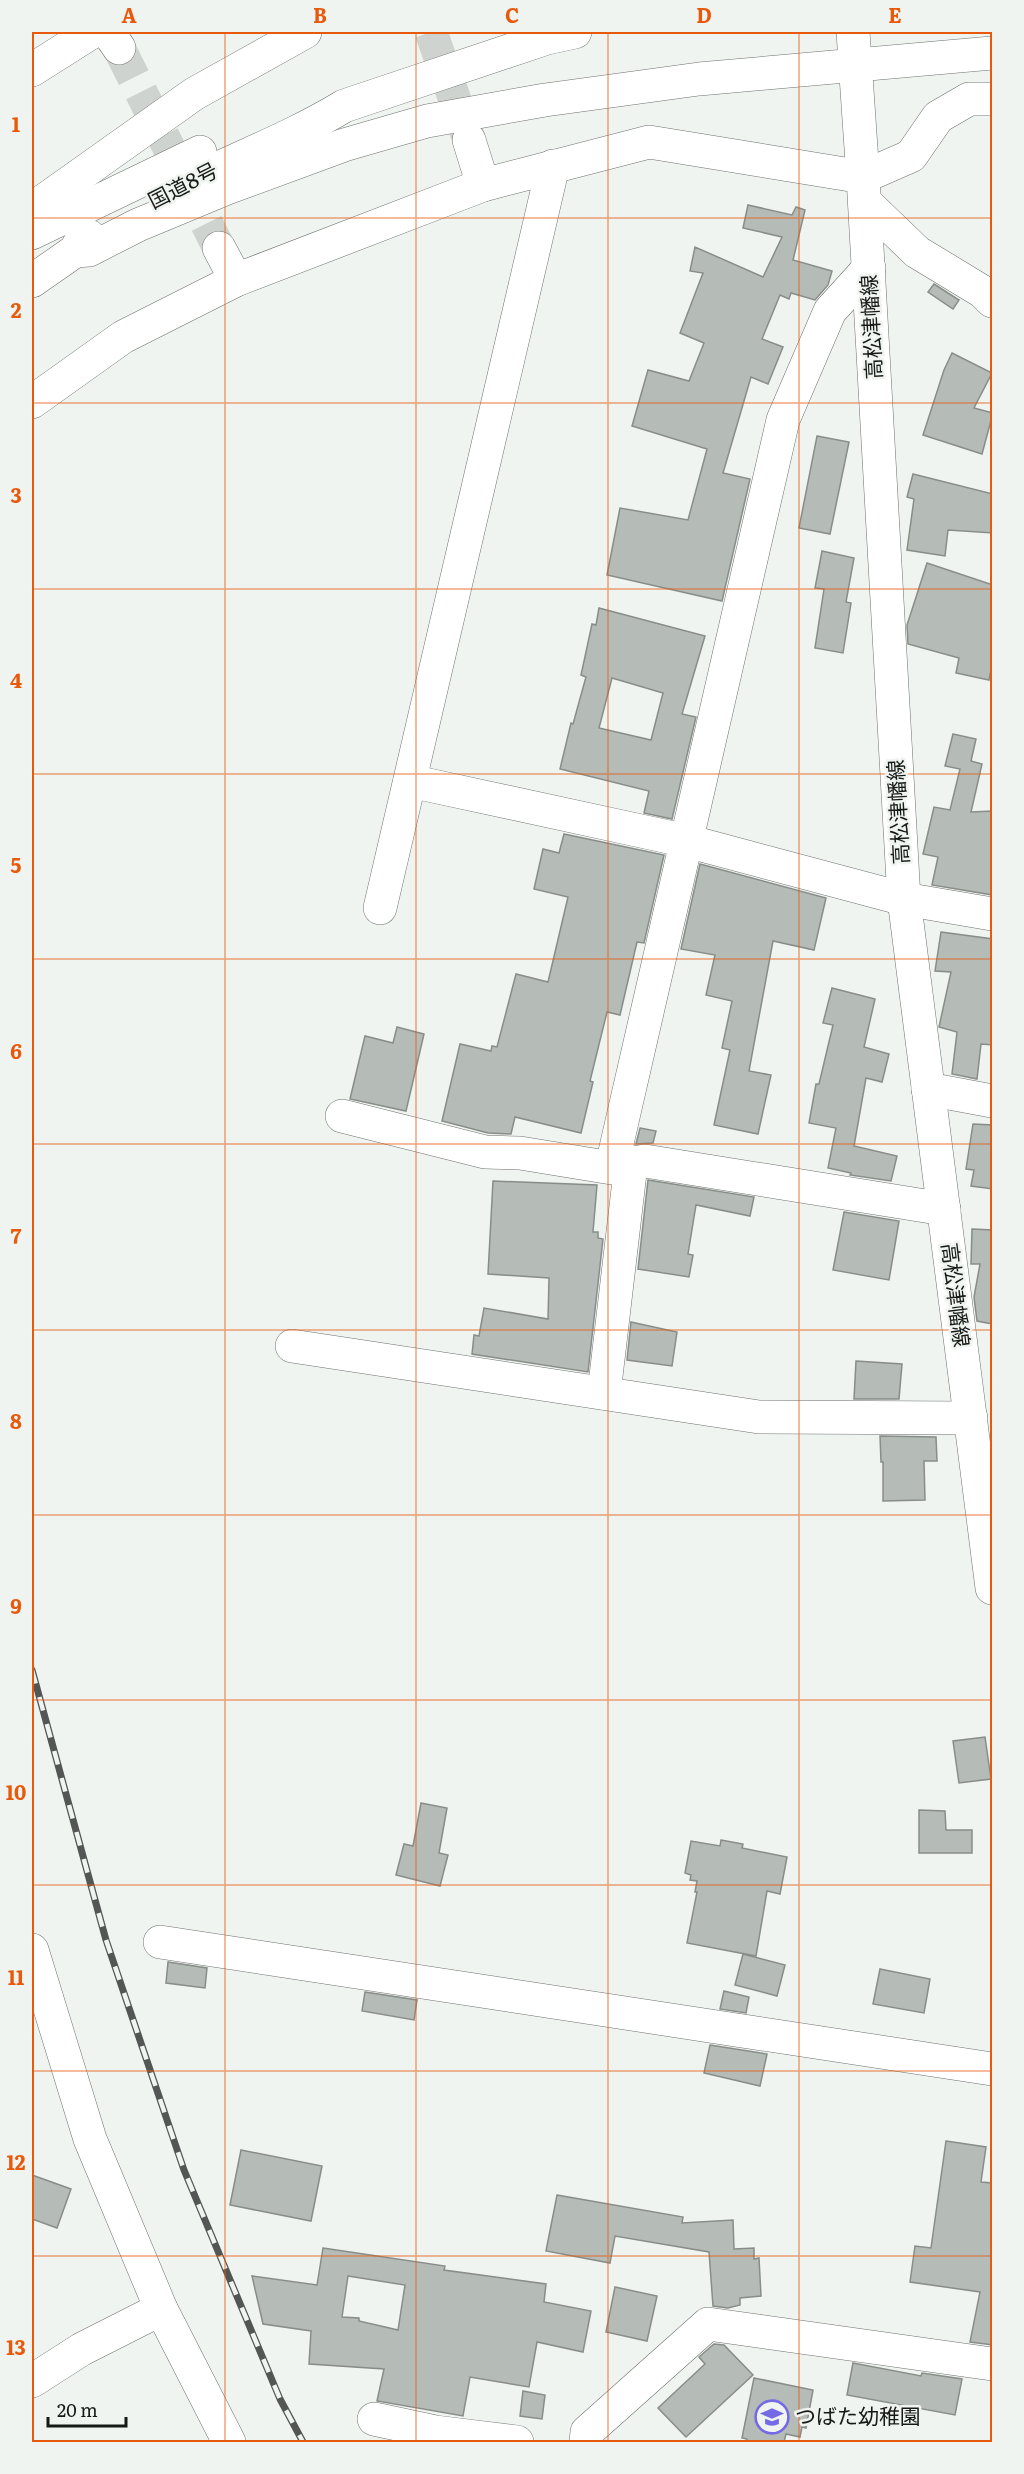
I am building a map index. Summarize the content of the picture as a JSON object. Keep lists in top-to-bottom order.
{
  "streets": {
    "main road": ["国道8号", "高松津幡線"]
  },
  "places": {
    "school or university": ["つばた幼稚園"]
  },
  "scale_bar": "20 m",
  "grid": {
    "columns": [
      "A",
      "B",
      "C",
      "D",
      "E"
    ],
    "rows": [
      "1",
      "2",
      "3",
      "4",
      "5",
      "6",
      "7",
      "8",
      "9",
      "10",
      "11",
      "12",
      "13"
    ]
  }
}
